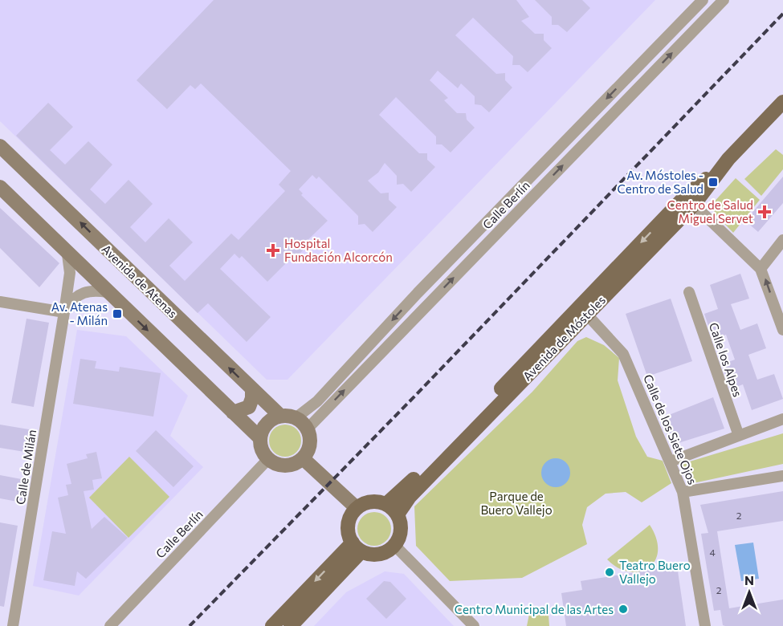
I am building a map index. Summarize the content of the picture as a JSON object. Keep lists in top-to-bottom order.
{
  "streets": {
    "main road": ["Avenida de Móstoles"],
    "street": [
      "Calle Berlín",
      "Avenida de Atenas",
      "Calle los Alpes",
      "Calle de los Siete Ojos",
      "Calle de Milán"
    ]
  },
  "crossings": [
    ["Calle Berlín", "Avenida de Atenas"],
    ["Avenida de Móstoles", "Calle de los Siete Ojos"]
  ],
  "parks": ["Parque de Buero Vallejo"],
  "places": {
    "transit": ["Av. Móstoles - Centro de Salud", "Av. Atenas - Milán"],
    "health": ["Centro de Salud Miguel Servet", "Hospital Fundación Alcorcón"],
    "other": ["Teatro Buero Vallejo", "Centro Municipal de las Artes"]
  },
  "house_numbers": ["2", "4", "2"],
  "north": "top"
}
